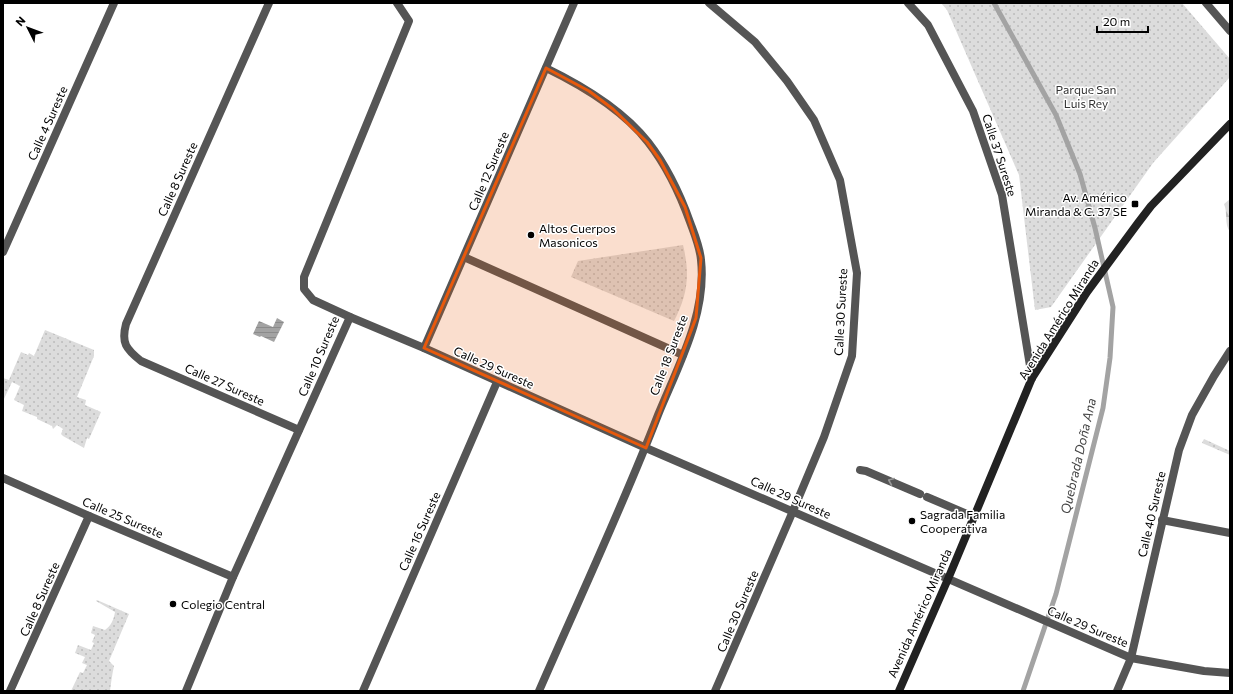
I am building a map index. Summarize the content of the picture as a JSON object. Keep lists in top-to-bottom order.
{
  "streets": {
    "street": [
      "Calle 4 Sureste",
      "Calle 37 Sureste",
      "Calle 12 Sureste",
      "Calle 8 Sureste",
      "Calle 30 Sureste",
      "Avenida Américo Miranda",
      "Calle 18 Sureste",
      "Calle 10 Sureste",
      "Calle 29 Sureste",
      "Calle 27 Sureste",
      "Calle 40 Sureste",
      "Calle 25 Sureste",
      "Calle 16 Sureste"
    ]
  },
  "crossings": [
    ["Calle 37 Sureste", "Avenida Américo Miranda"],
    ["Calle 12 Sureste", "Calle 18 Sureste"],
    ["Calle 12 Sureste", "Calle 29 Sureste"],
    ["Calle 8 Sureste", "Calle 27 Sureste"],
    ["Calle 8 Sureste", "Calle 25 Sureste"],
    ["Calle 30 Sureste", "Calle 29 Sureste"],
    ["Avenida Américo Miranda", "Calle 29 Sureste"],
    ["Calle 18 Sureste", "Calle 29 Sureste"],
    ["Calle 10 Sureste", "Calle 29 Sureste"],
    ["Calle 10 Sureste", "Calle 27 Sureste"],
    ["Calle 10 Sureste", "Calle 25 Sureste"],
    ["Calle 29 Sureste", "Calle 40 Sureste"],
    ["Calle 29 Sureste", "Calle 16 Sureste"]
  ],
  "water": ["Quebrada Doña Ana"],
  "parks": ["Parque San Luis Rey"],
  "places": {
    "transit": ["Av. Américo Miranda & C. 37 SE"],
    "other": ["Altos Cuerpos Masonicos", "Sagrada Familia Cooperativa", "Colegio Central"]
  },
  "scale_bar": "20 m",
  "north": "top left"
}
